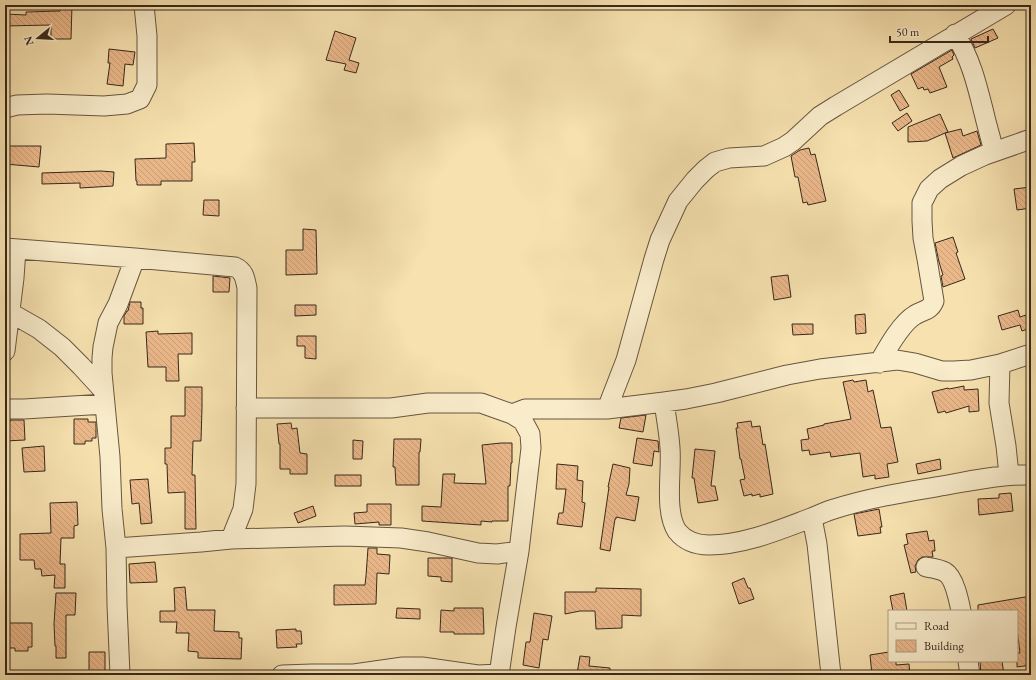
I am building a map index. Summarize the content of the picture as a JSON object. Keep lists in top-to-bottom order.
{
  "legend": ["Road", "Building"],
  "scale_bar": "50 m",
  "north": "left"
}
